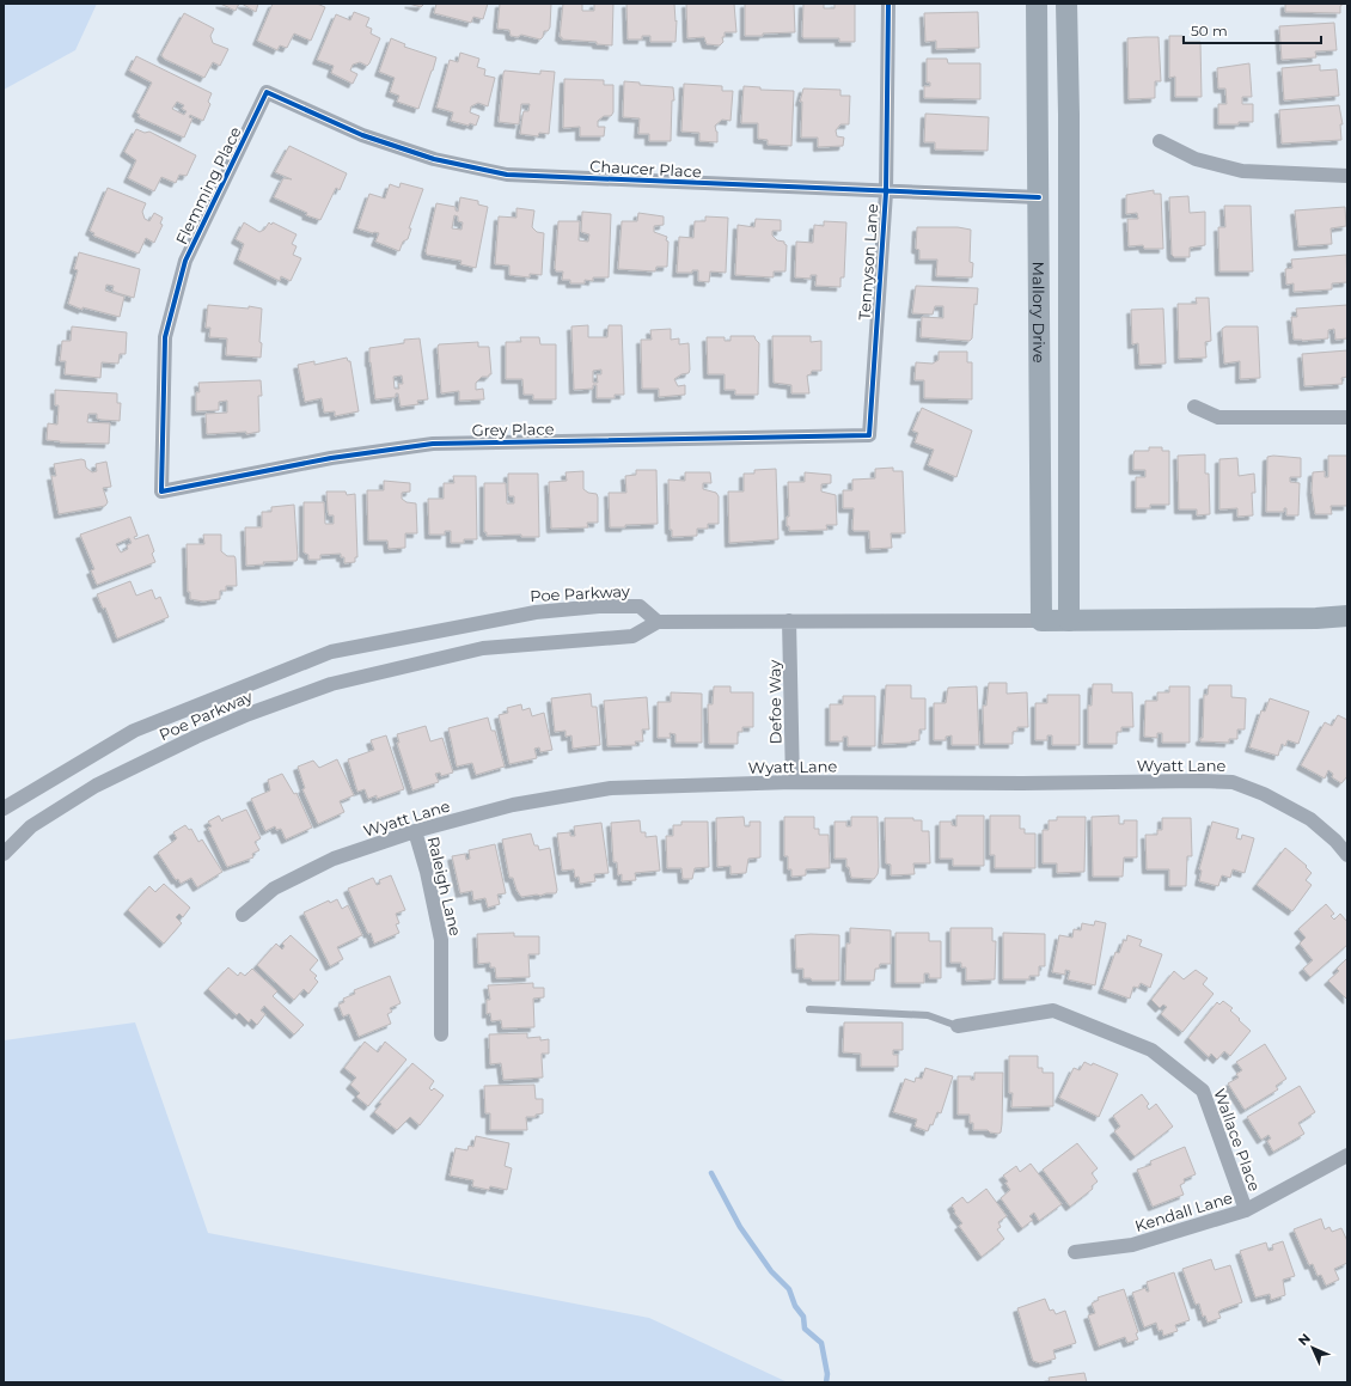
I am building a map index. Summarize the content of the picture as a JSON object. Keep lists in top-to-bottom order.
{
  "streets": {
    "main road": ["Mallory Drive"],
    "street": [
      "Chaucer Place",
      "Flemming Place",
      "Tennyson Lane",
      "Grey Place",
      "Poe Parkway",
      "Defoe Way",
      "Wyatt Lane",
      "Raleigh Lane",
      "Wallace Place",
      "Kendall Lane"
    ]
  },
  "crossings": [
    ["Chaucer Place", "Flemming Place"],
    ["Chaucer Place", "Tennyson Lane"],
    ["Chaucer Place", "Mallory Drive"],
    ["Flemming Place", "Grey Place"],
    ["Tennyson Lane", "Grey Place"],
    ["Defoe Way", "Wyatt Lane"],
    ["Wyatt Lane", "Raleigh Lane"],
    ["Wallace Place", "Kendall Lane"]
  ],
  "scale_bar": "50 m",
  "north": "top left"
}
